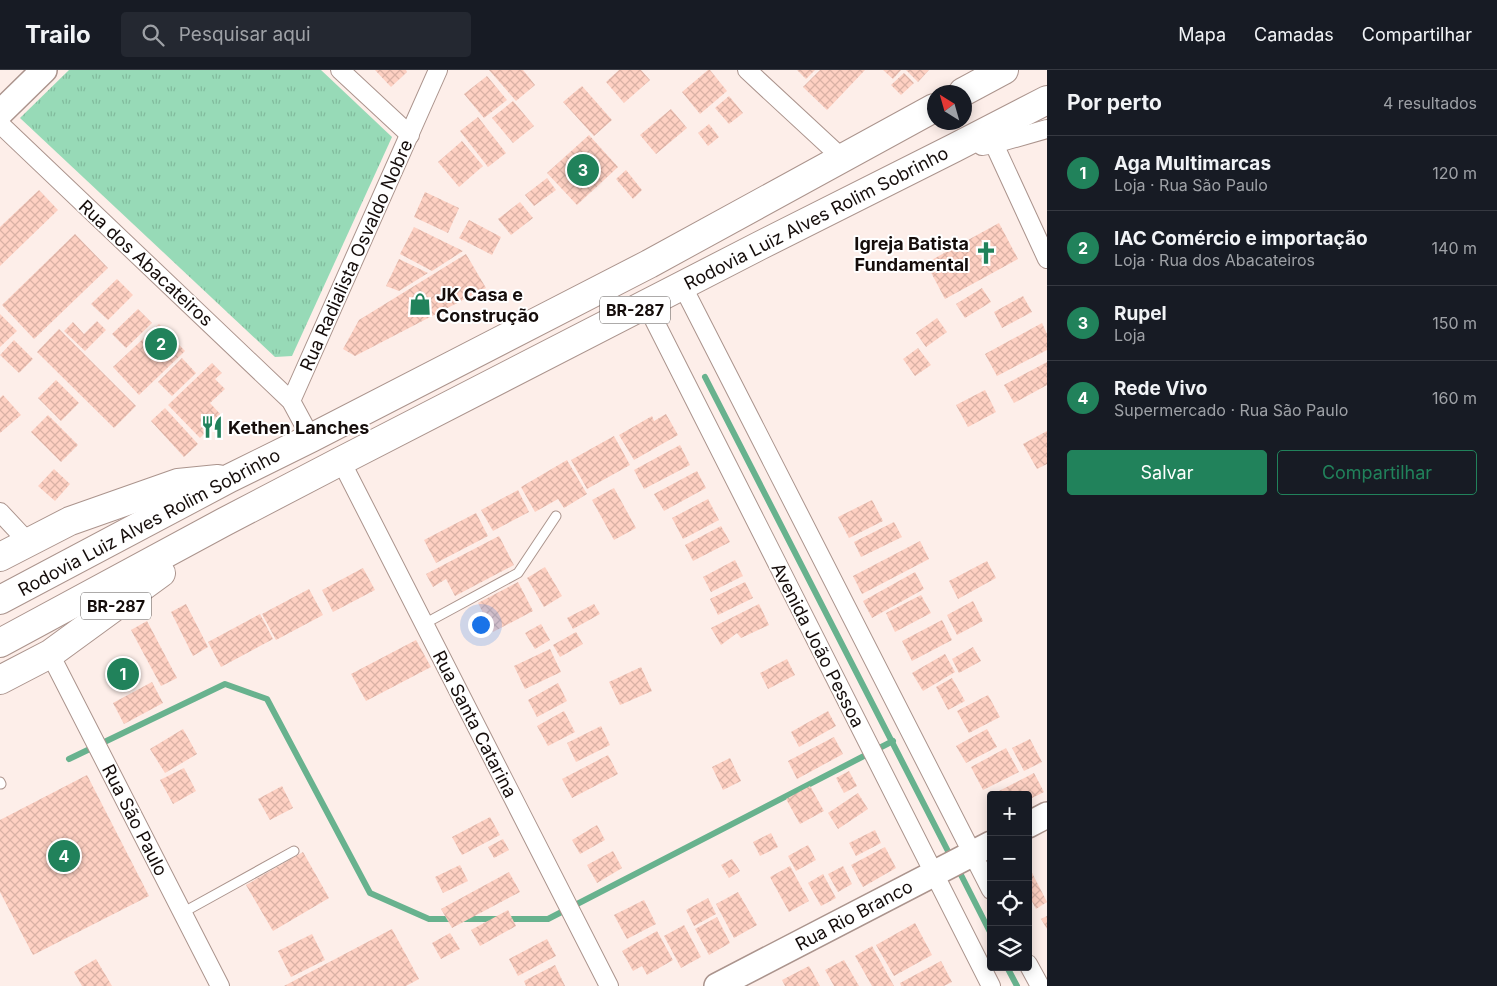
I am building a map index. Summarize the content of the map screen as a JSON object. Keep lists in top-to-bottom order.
{
  "streets": {
    "highway": ["Rodovia Luiz Alves Rolim Sobrinho", "BR-287"],
    "street": [
      "Rua Radialista Osvaldo Nobre",
      "Rua dos Abacateiros",
      "Avenida João Pessoa",
      "Rua Santa Catarina",
      "Rua São Paulo",
      "Rua Rio Branco"
    ]
  },
  "crossings": [
    ["Rodovia Luiz Alves Rolim Sobrinho", "BR-287"],
    ["Rodovia Luiz Alves Rolim Sobrinho", "Avenida João Pessoa"],
    ["Rodovia Luiz Alves Rolim Sobrinho", "Rua Santa Catarina"],
    ["Rua Radialista Osvaldo Nobre", "Rua dos Abacateiros"],
    ["BR-287", "Rua São Paulo"],
    ["Avenida João Pessoa", "Rua Rio Branco"]
  ],
  "places": {
    "church": ["Igreja Batista Fundamental"],
    "shop": ["JK Casa e Construção"],
    "restaurant": ["Kethen Lanches"]
  },
  "north": "top left",
  "page": {
    "header": "Trailo",
    "search": "Pesquisar aqui",
    "nav": ["Mapa", "Camadas", "Compartilhar"],
    "heading": ["Por perto", "4 resultados"],
    "list": [
      {
        "mark": "1",
        "name": "Aga Multimarcas",
        "note": "Loja · Rua São Paulo",
        "value": "120 m"
      },
      {
        "mark": "2",
        "name": "IAC Comércio e importação",
        "note": "Loja · Rua dos Abacateiros",
        "value": "140 m"
      },
      {
        "mark": "3",
        "name": "Rupel",
        "note": "Loja",
        "value": "150 m"
      },
      {
        "mark": "4",
        "name": "Rede Vivo",
        "note": "Supermercado · Rua São Paulo",
        "value": "160 m"
      }
    ],
    "pins": [
      "3",
      "2",
      "1",
      "4"
    ],
    "buttons": ["Salvar", "Compartilhar"],
    "map_buttons": ["+", "−"]
  }
}
